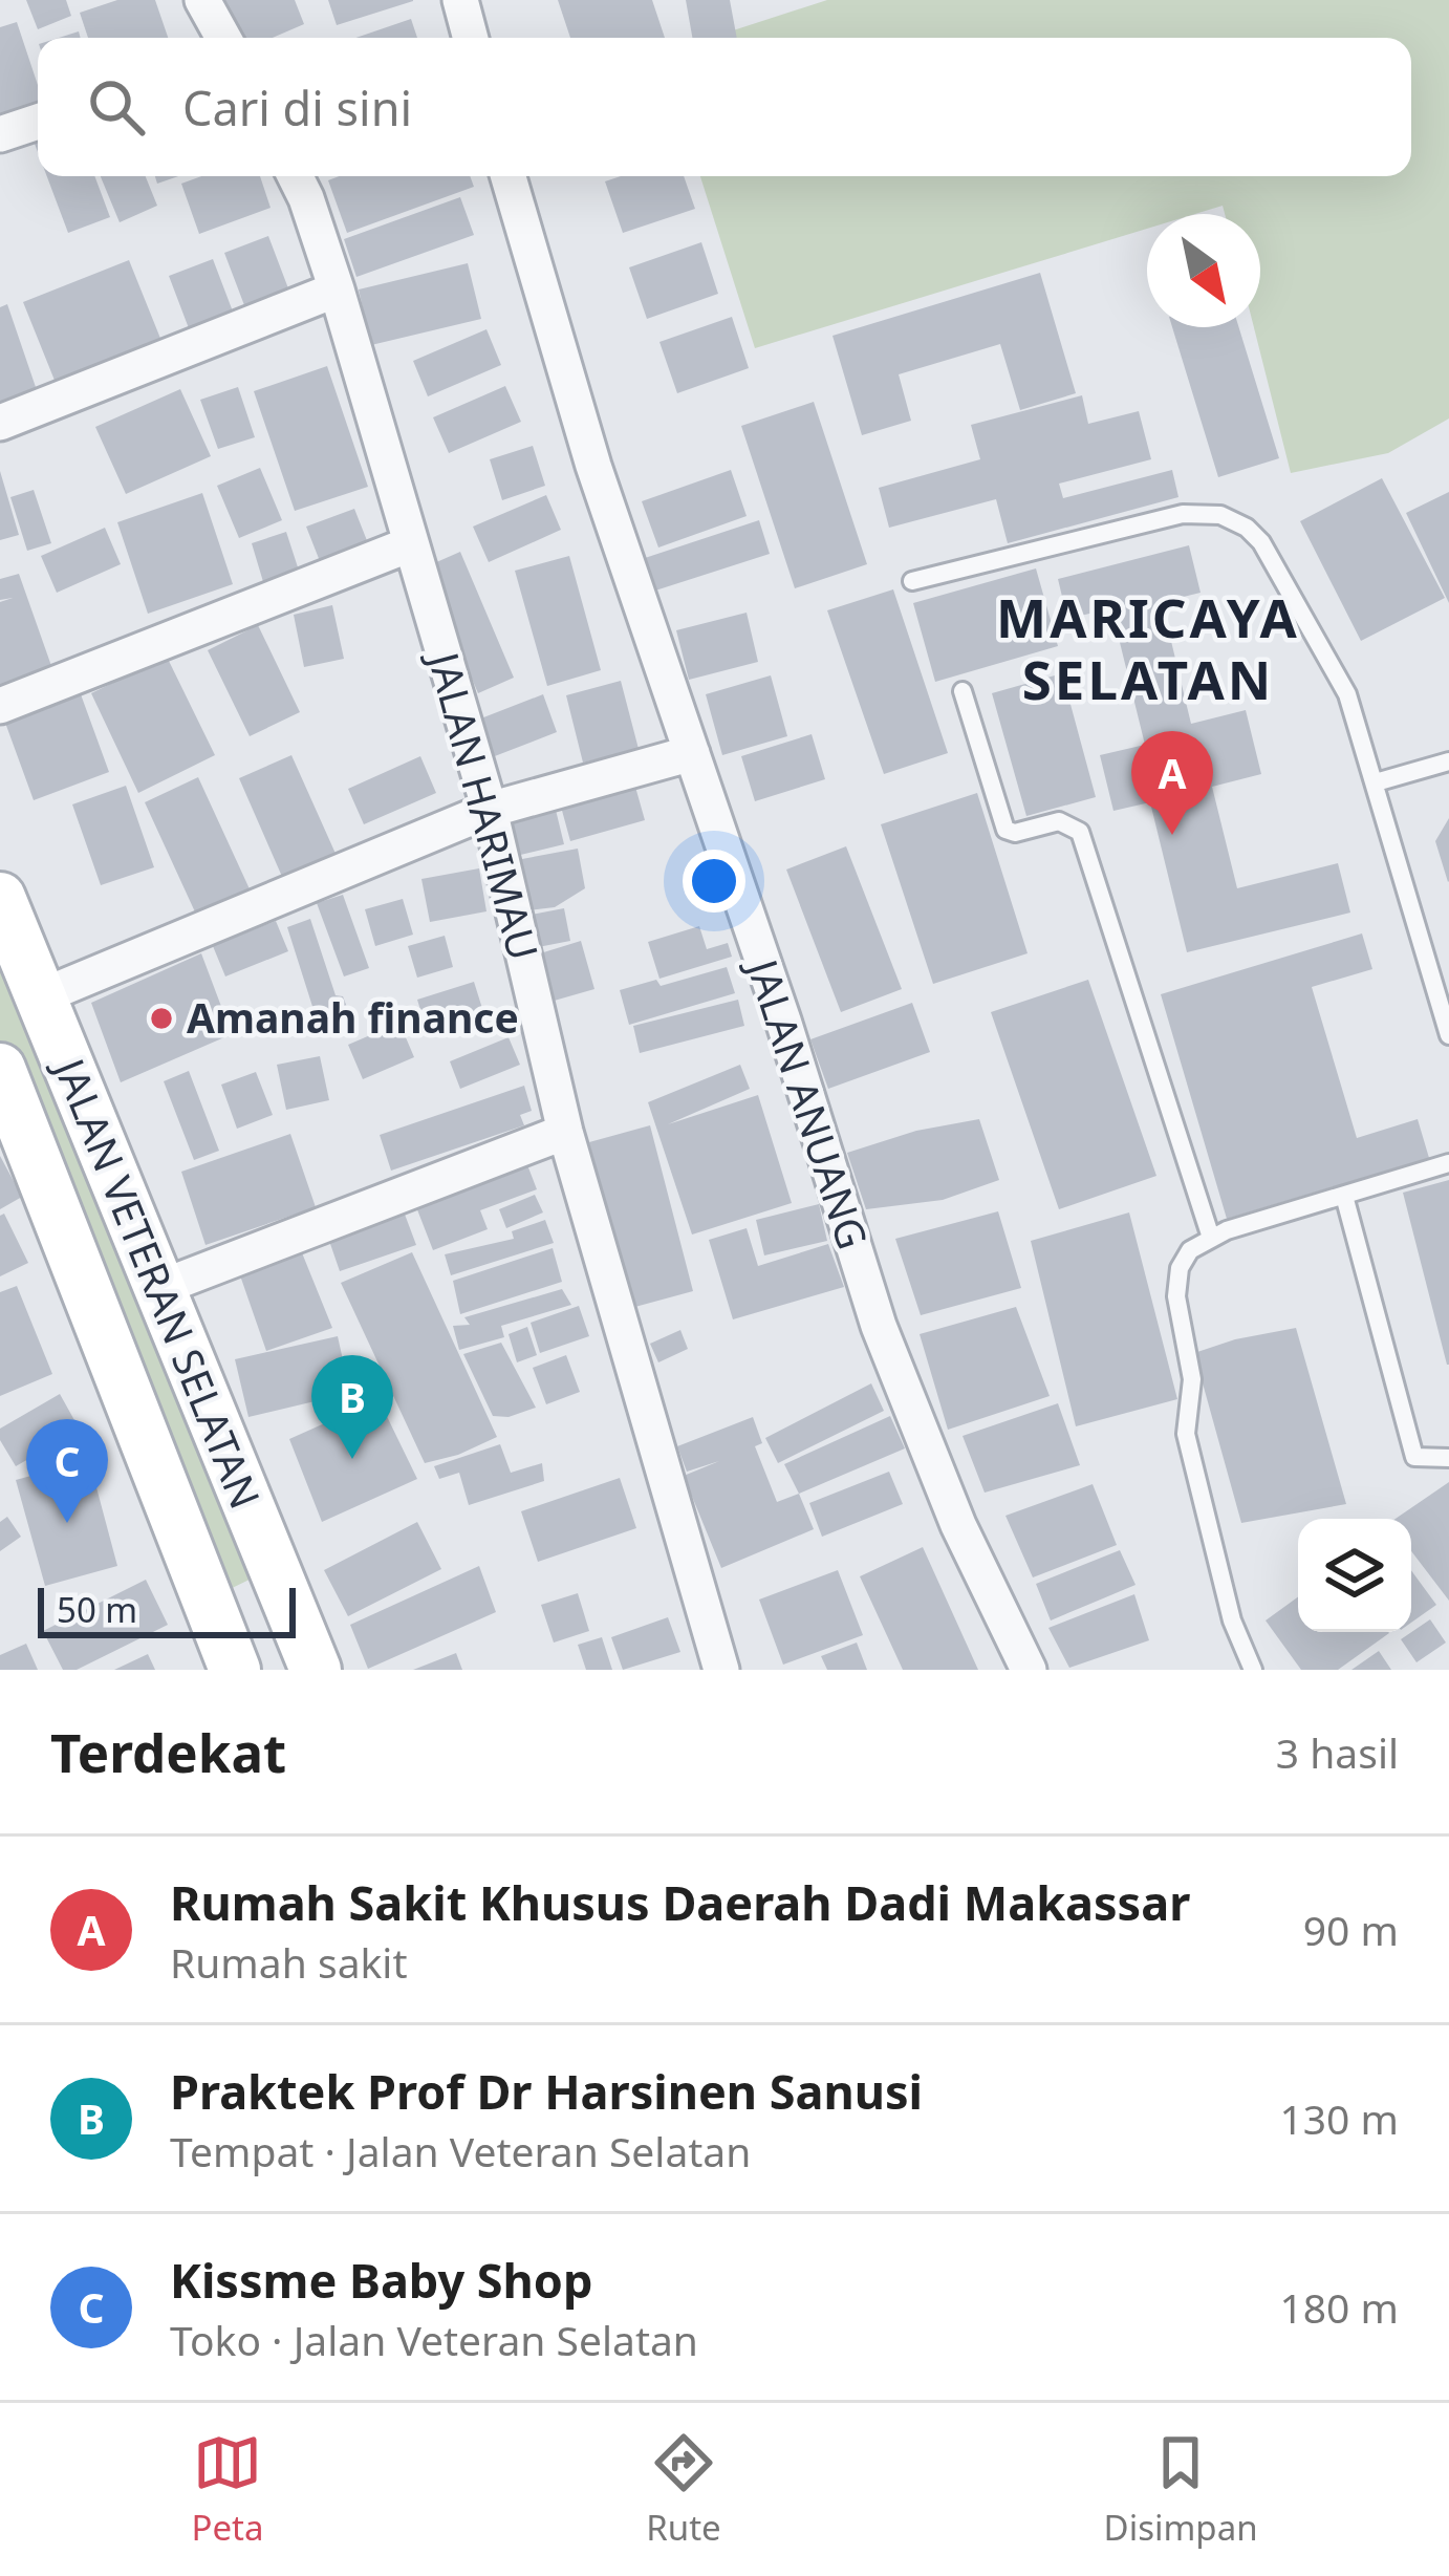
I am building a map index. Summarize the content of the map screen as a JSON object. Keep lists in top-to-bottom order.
{
  "streets": {
    "main road": ["JALAN VETERAN SELATAN"],
    "street": ["JALAN HARIMAU", "JALAN ANUANG"]
  },
  "districts": ["MARICAYA SELATAN"],
  "places": ["Amanah finance"],
  "scale_bar": "50 m",
  "north": "bottom right",
  "page": {
    "search": "Cari di sini",
    "pins": ["A", "B", "C"],
    "scale": "50 m",
    "heading": ["Terdekat", "3 hasil"],
    "list": [
      {
        "mark": "A",
        "name": "Rumah Sakit Khusus Daerah Dadi Makassar",
        "note": "Rumah sakit",
        "value": "90 m"
      },
      {
        "mark": "B",
        "name": "Praktek Prof Dr Harsinen Sanusi",
        "note": "Tempat · Jalan Veteran Selatan",
        "value": "130 m"
      },
      {
        "mark": "C",
        "name": "Kissme Baby Shop",
        "note": "Toko · Jalan Veteran Selatan",
        "value": "180 m"
      }
    ],
    "nav": ["Peta", "Rute", "Disimpan"]
  }
}
